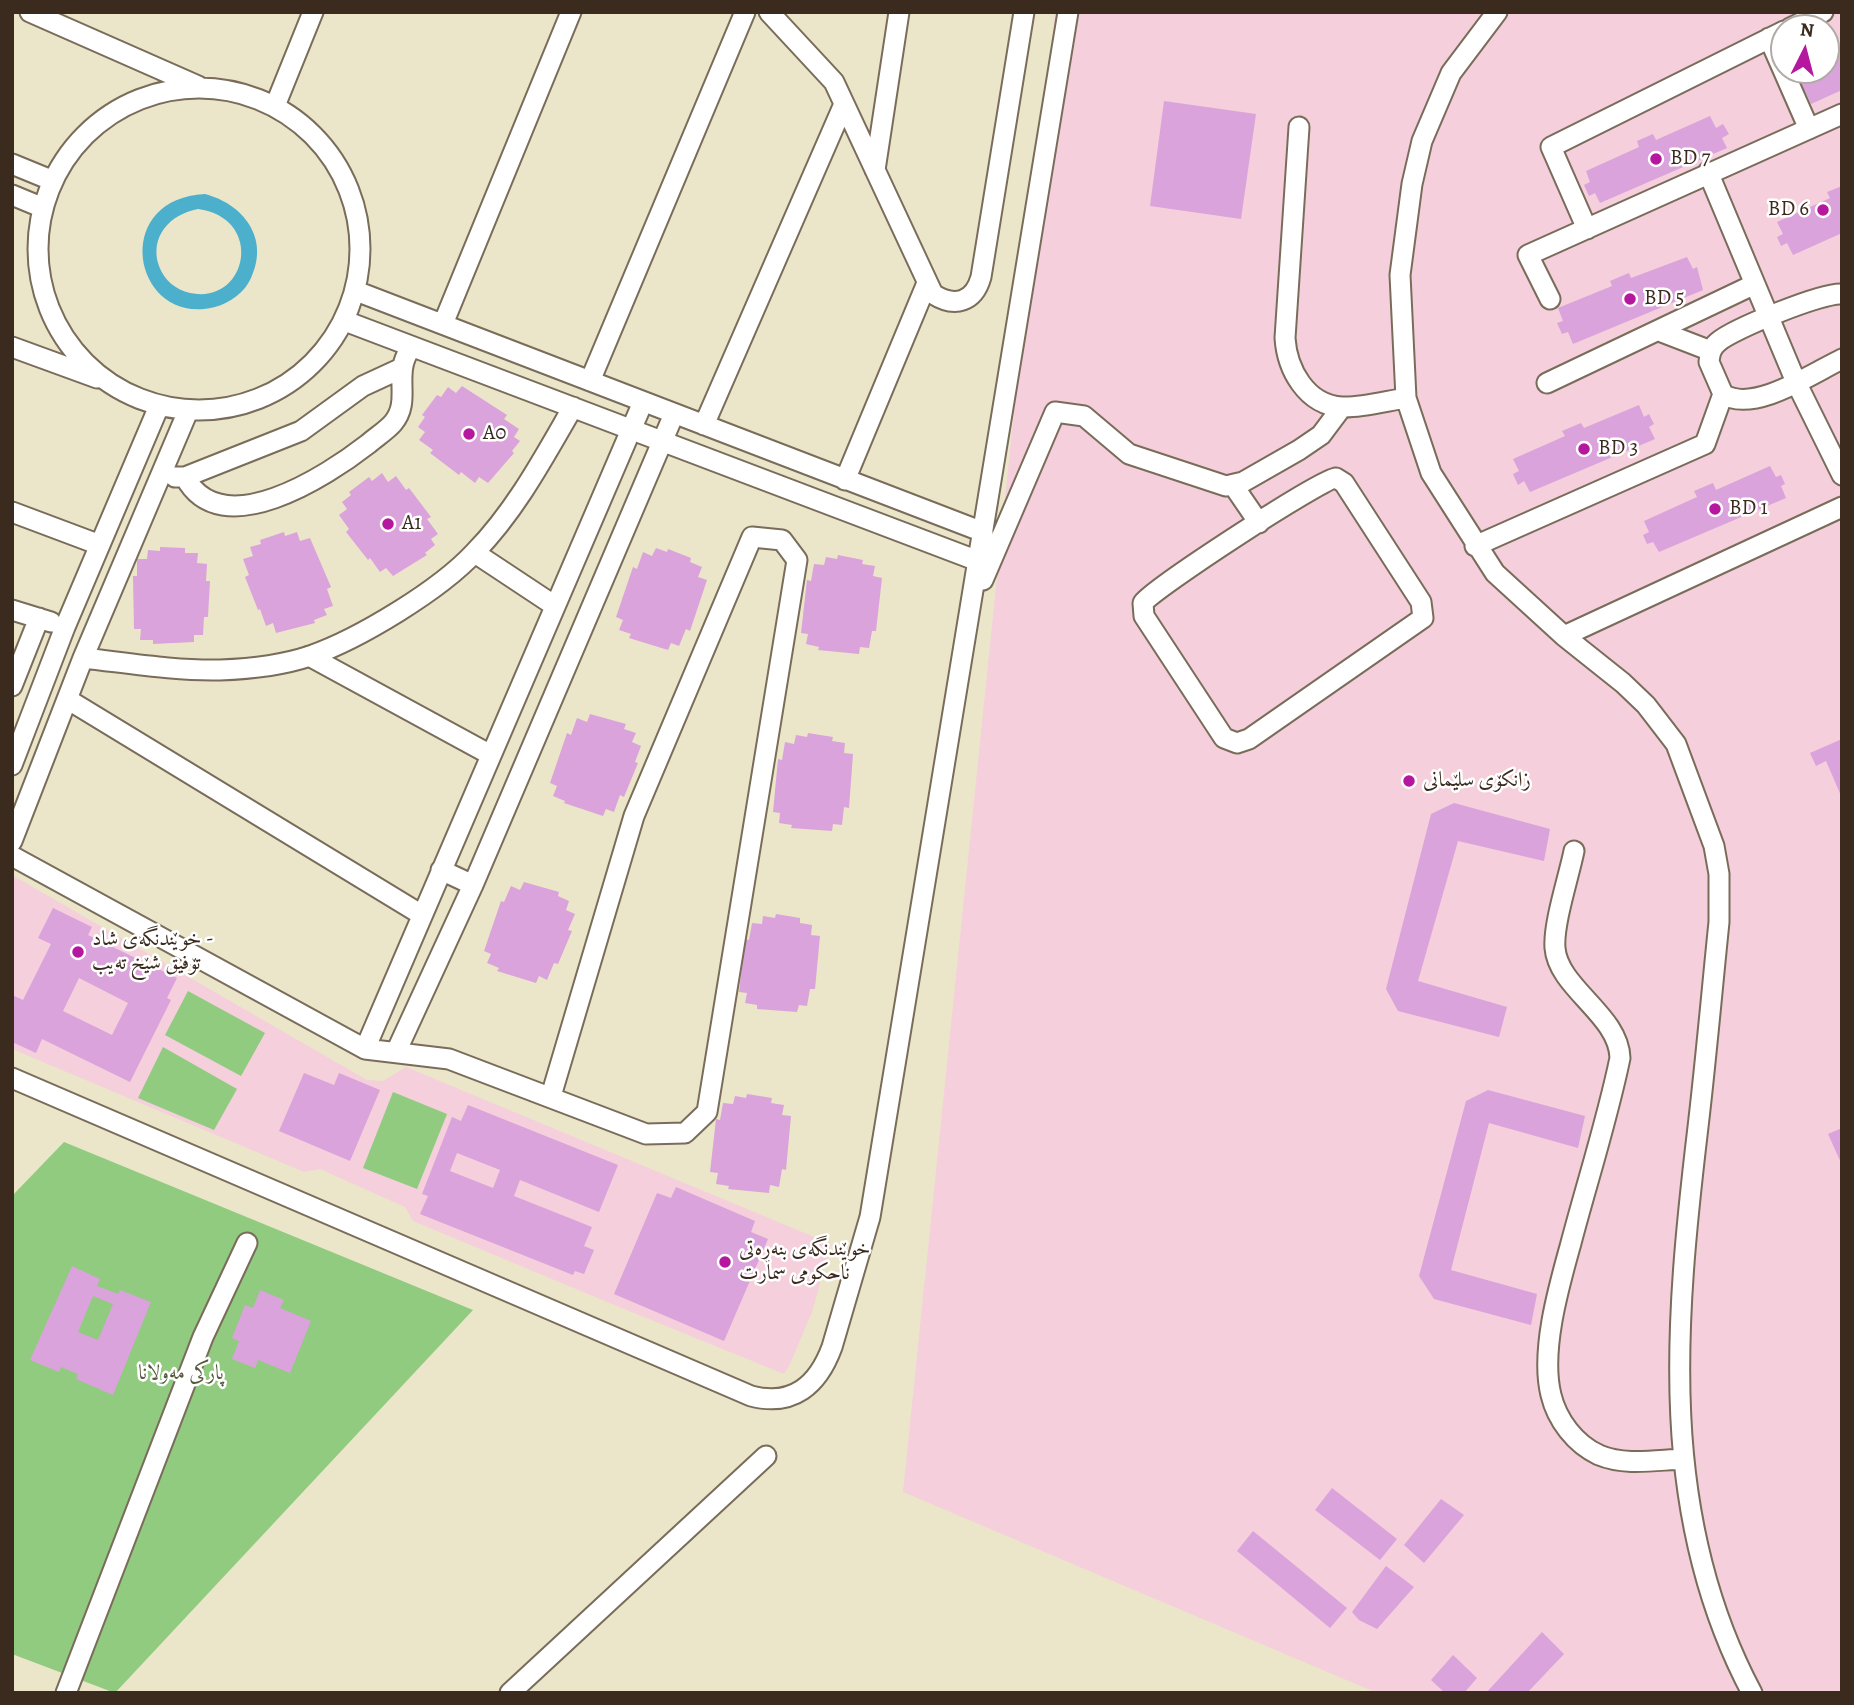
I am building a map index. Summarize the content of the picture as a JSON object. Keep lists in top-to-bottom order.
{
  "parks": ["پارکی مەولانا"],
  "places": [
    "BD 7",
    "BD 6",
    "BD 5",
    "A0",
    "BD 3",
    "BD 1",
    "A1",
    "زانکۆی سلێمانی",
    "خوێندنگەی شاد - تۆفیق شێخ تەیب",
    "خوێندنگەی بنەڕەتی ناحکومی سمارت"
  ],
  "north": "top"
}
